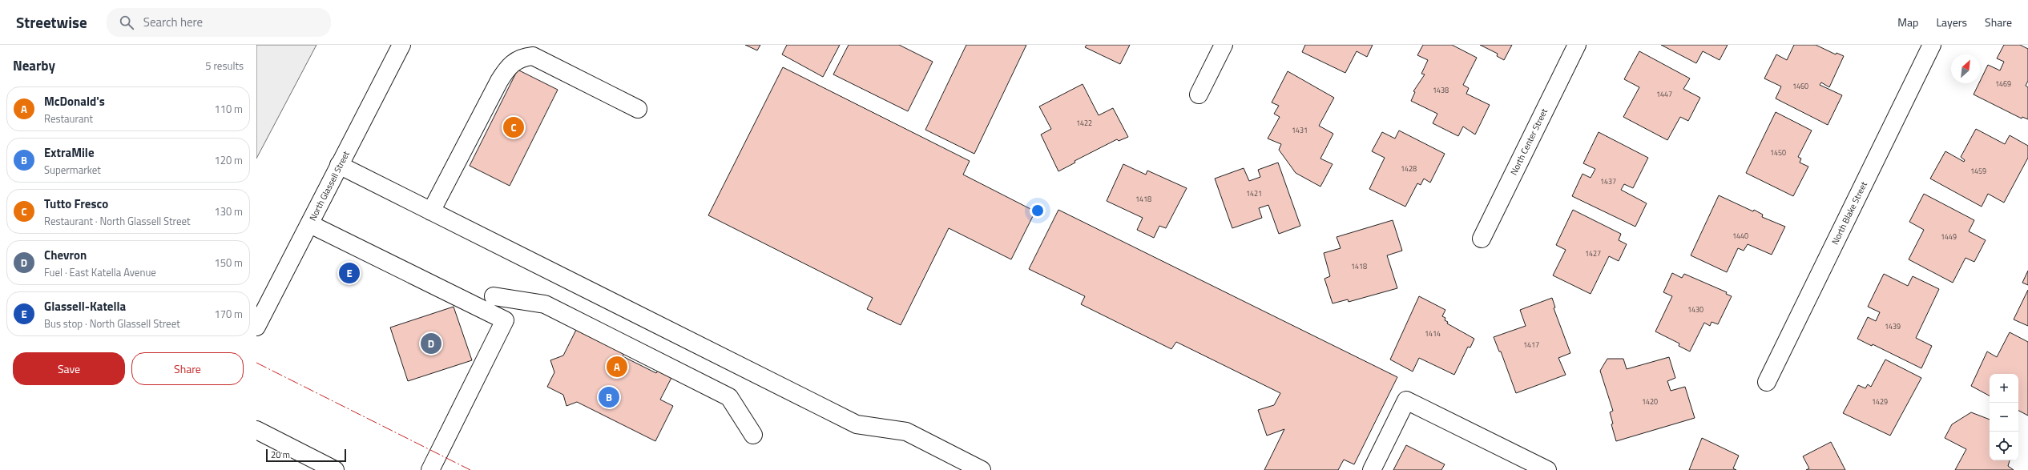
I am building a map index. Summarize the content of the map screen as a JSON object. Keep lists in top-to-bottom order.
{
  "streets": {
    "street": ["North Center Street", "North Glassell Street", "North Blake Street"]
  },
  "house_numbers": [
    "1469",
    "1460",
    "1438",
    "1447",
    "1422",
    "1431",
    "1450",
    "1428",
    "1459",
    "1437",
    "1421",
    "1418",
    "1440",
    "1449",
    "1427",
    "1418",
    "1430",
    "1439",
    "1414",
    "1417",
    "1420",
    "1429"
  ],
  "scale_bar": "20 m",
  "north": "top right",
  "page": {
    "header": "Streetwise",
    "search": "Search here",
    "nav": ["Map", "Layers", "Share"],
    "heading": ["Nearby", "5 results"],
    "list": [
      {
        "mark": "A",
        "name": "McDonald's",
        "note": "Restaurant",
        "value": "110 m"
      },
      {
        "mark": "B",
        "name": "ExtraMile",
        "note": "Supermarket",
        "value": "120 m"
      },
      {
        "mark": "C",
        "name": "Tutto Fresco",
        "note": "Restaurant · North Glassell Street",
        "value": "130 m"
      },
      {
        "mark": "D",
        "name": "Chevron",
        "note": "Fuel · East Katella Avenue",
        "value": "150 m"
      },
      {
        "mark": "E",
        "name": "Glassell-Katella",
        "note": "Bus stop · North Glassell Street",
        "value": "170 m"
      }
    ],
    "pins": [
      "C",
      "E",
      "D",
      "A",
      "B"
    ],
    "buttons": ["Save", "Share"],
    "map_buttons": ["+", "−"],
    "scale": "20 m"
  }
}
